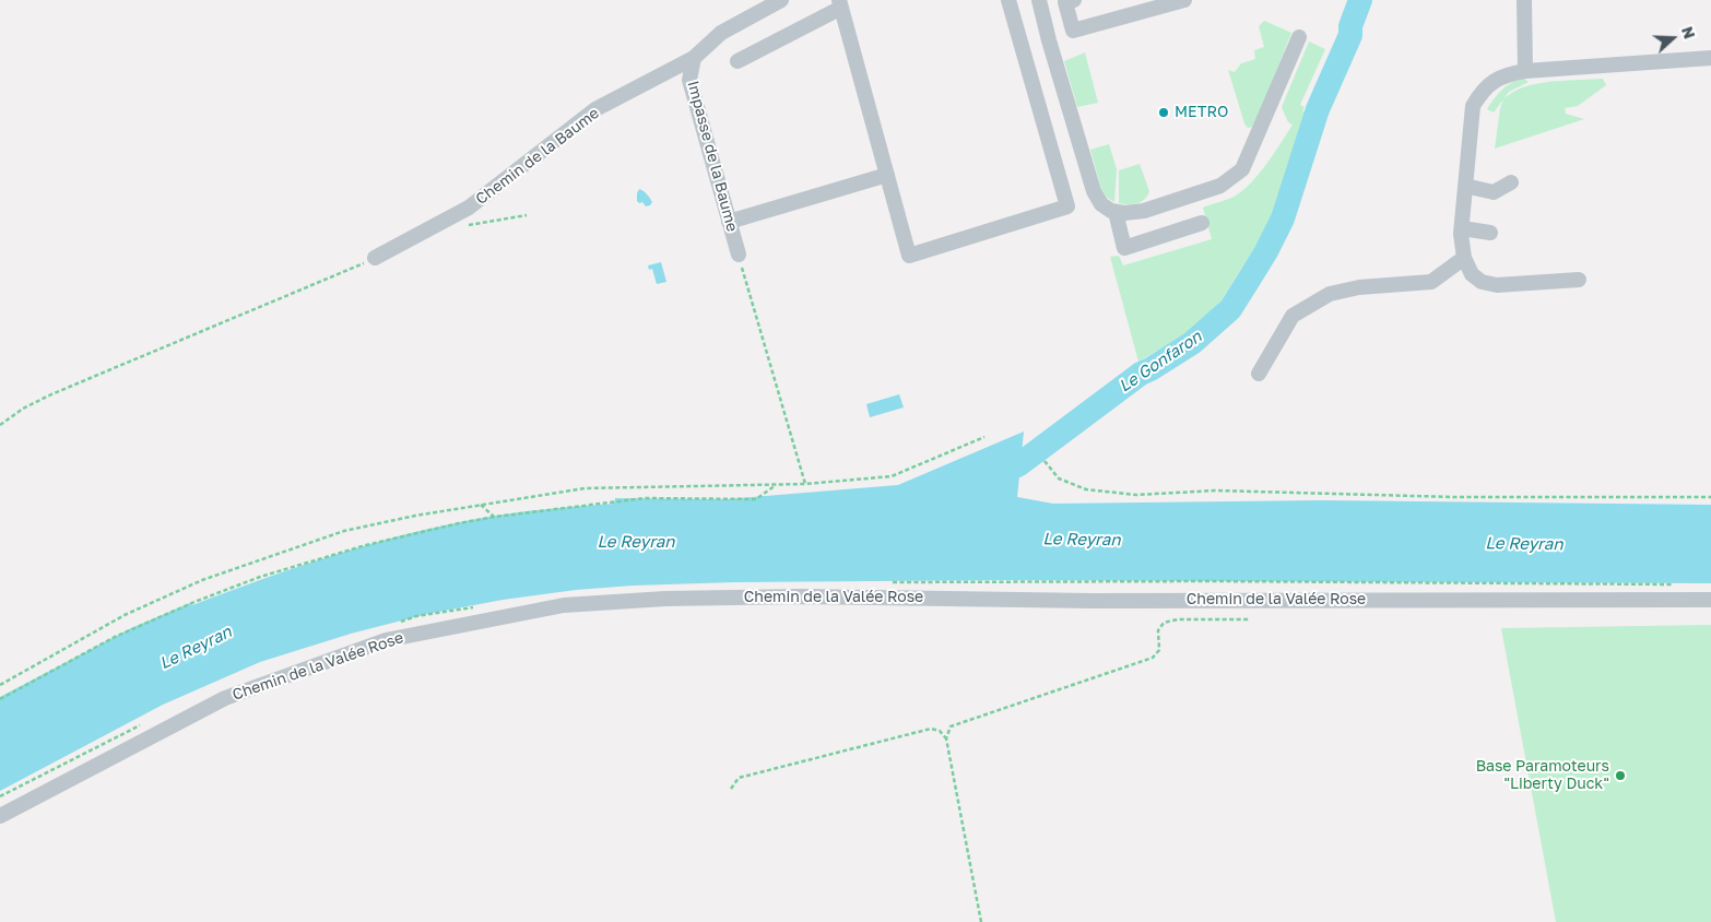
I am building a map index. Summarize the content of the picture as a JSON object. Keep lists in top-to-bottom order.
{
  "streets": {
    "street": ["Chemin de la Baume", "Impasse de la Baume", "Chemin de la Valée Rose"]
  },
  "crossings": [
    ["Chemin de la Baume", "Impasse de la Baume"]
  ],
  "water": ["Le Gonfaron", "Le Reyran"],
  "places": ["METRO", "Base Paramoteurs \"Liberty Duck\""],
  "north": "right"
}
